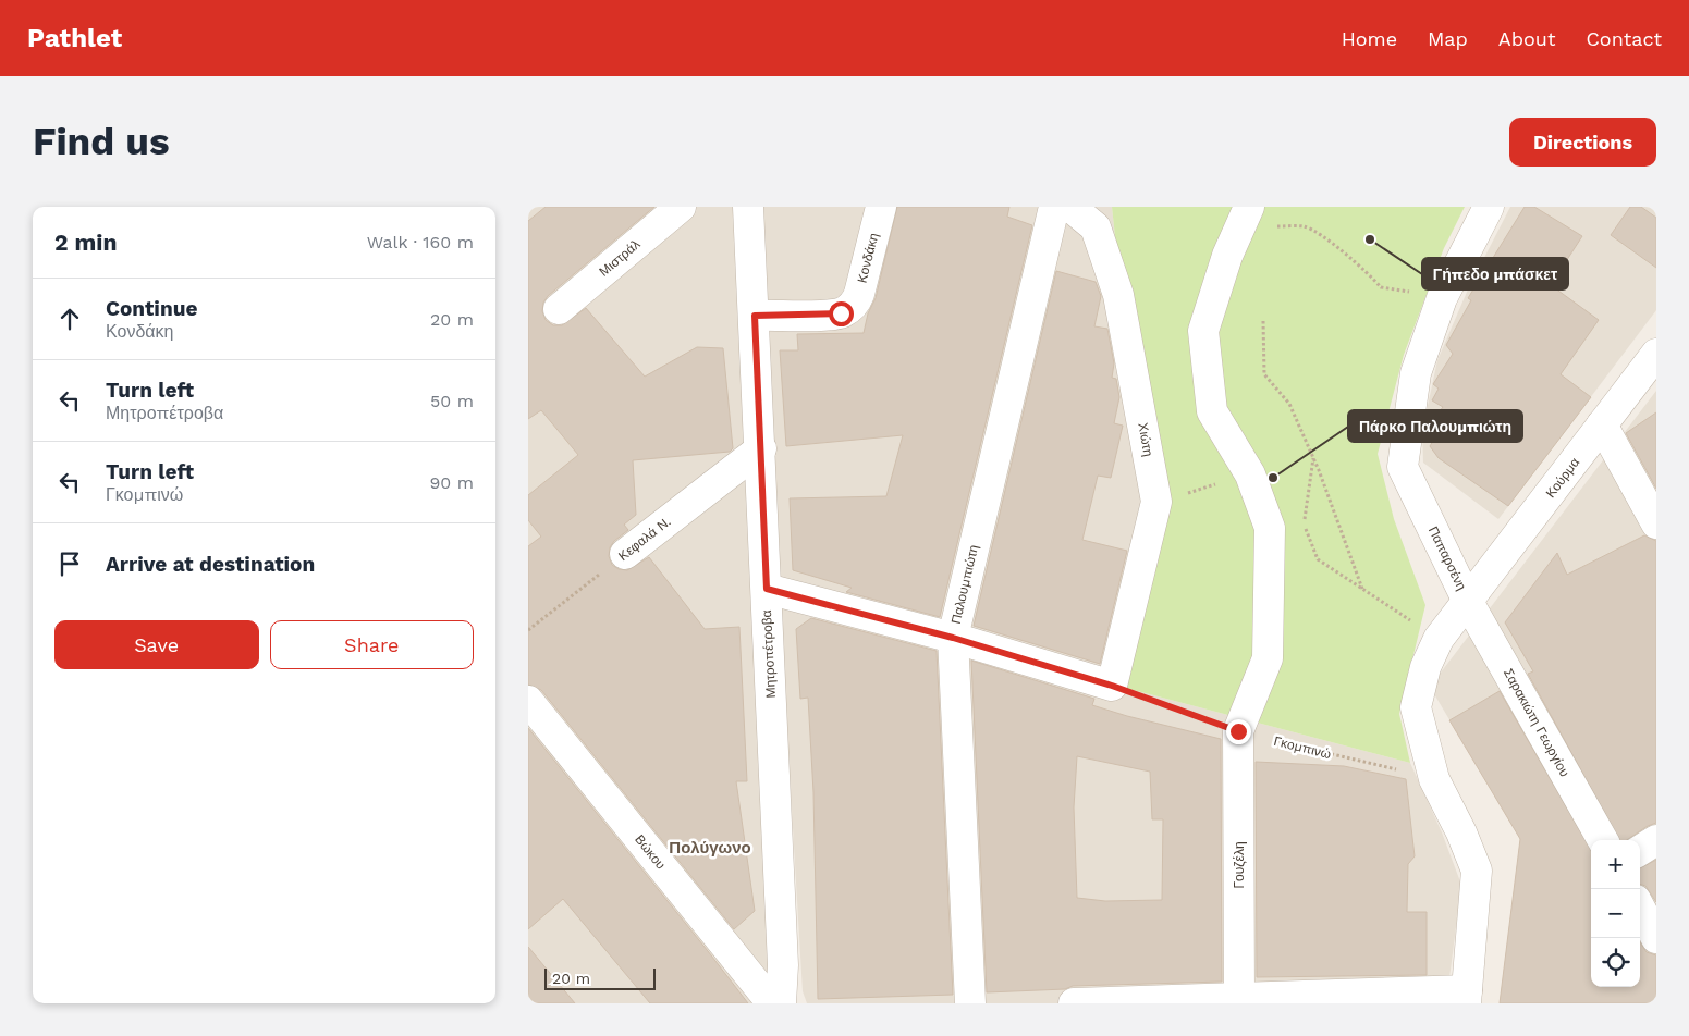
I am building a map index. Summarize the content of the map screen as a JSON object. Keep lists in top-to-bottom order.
{
  "streets": {
    "street": [
      "Μιστράλ",
      "Κονδάκη",
      "Χιώτη",
      "Κούρμα",
      "Κεφαλά Ν.",
      "Παπαρσένη",
      "Παλουμπιώτη",
      "Μητροπέτροβα",
      "Σαρακιώτη Γεωργίου",
      "Βώκου",
      "Γουζέλη"
    ],
    "path": ["Γκομπινώ"]
  },
  "crossings": [
    ["Κονδάκη", "Μητροπέτροβα"],
    ["Χιώτη", "Γκομπινώ"],
    ["Κούρμα", "Παπαρσένη"],
    ["Κούρμα", "Σαρακιώτη Γεωργίου"],
    ["Κεφαλά Ν.", "Μητροπέτροβα"],
    ["Παπαρσένη", "Σαρακιώτη Γεωργίου"],
    ["Παπαρσένη", "Γκομπινώ"],
    ["Γκομπινώ", "Γουζέλη"]
  ],
  "districts": ["Πολύγωνο"],
  "places": ["Γήπεδο μπάσκετ", "Πάρκο Παλουμπιώτη"],
  "scale_bar": "20 m",
  "page": {
    "header": "Pathlet",
    "nav": [
      "Home",
      "Map",
      "About",
      "Contact"
    ],
    "buttons": [
      "Directions",
      ["Save", "Share"]
    ],
    "title": "Find us",
    "heading": ["2 min", "Walk · 160 m"],
    "list": [
      ["Continue", "Κονδάκη", "20 m"],
      ["Turn left", "Μητροπέτροβα", "50 m"],
      ["Turn left", "Γκομπινώ", "90 m"],
      "Arrive at destination"
    ],
    "map_buttons": ["+", "−"],
    "scale": "20 m"
  }
}
